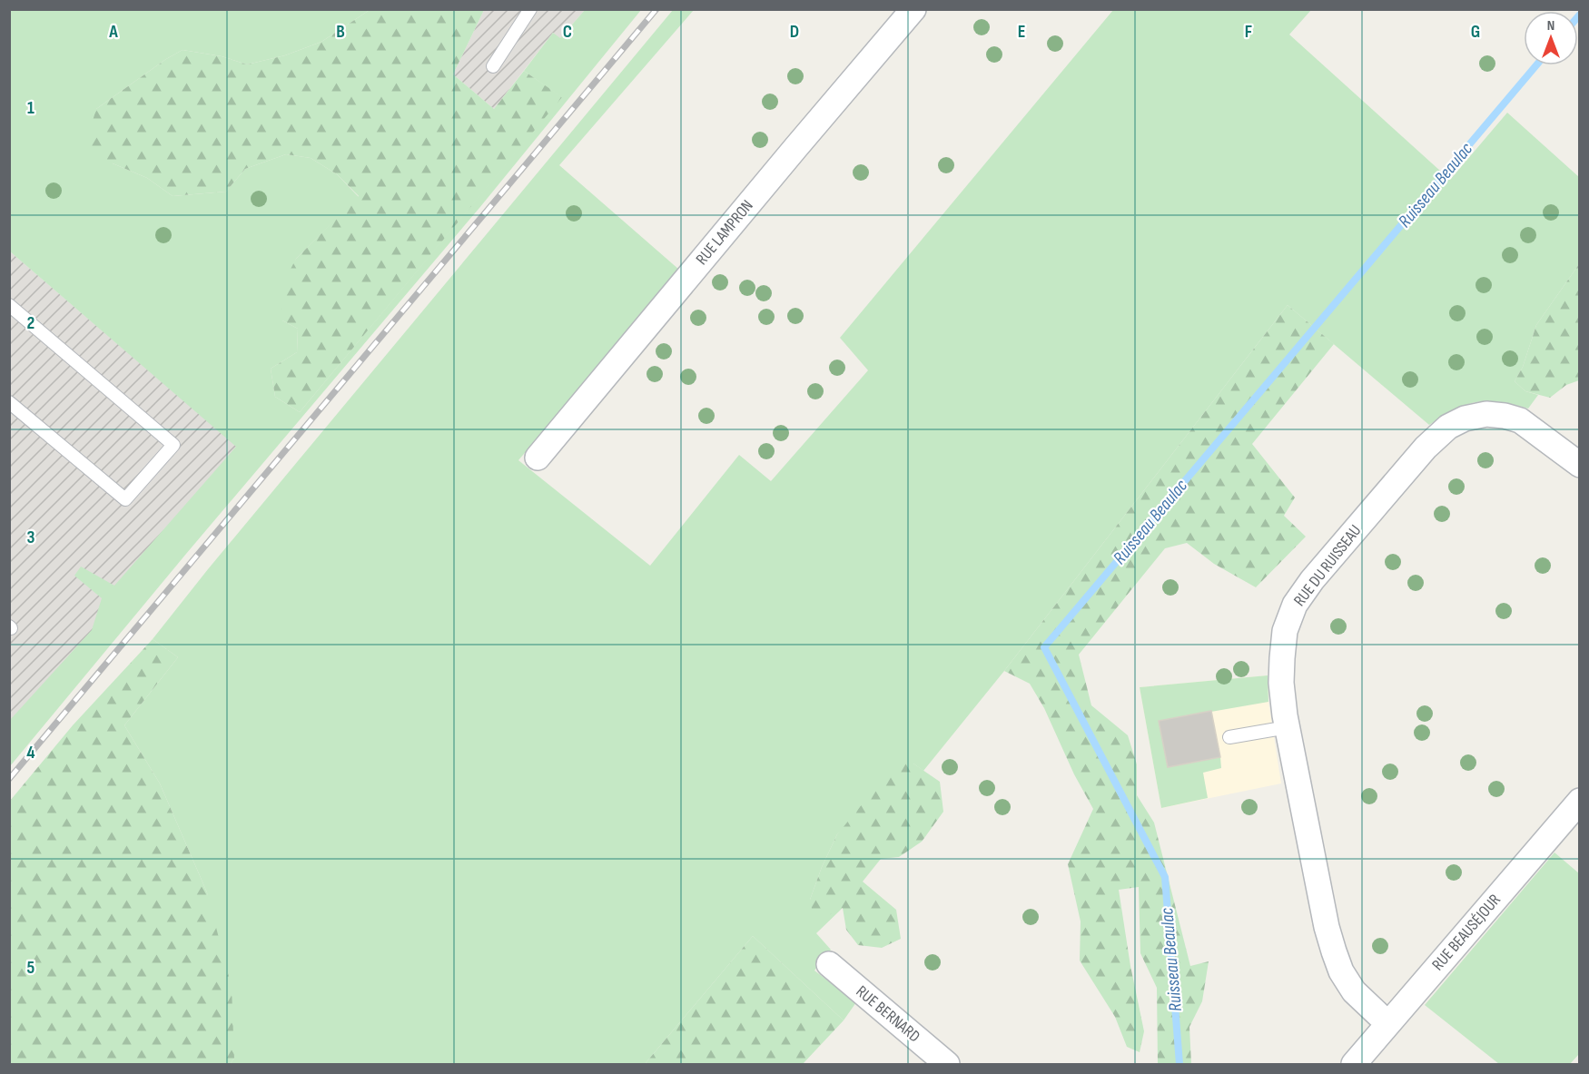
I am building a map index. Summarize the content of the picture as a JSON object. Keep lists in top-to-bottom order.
{
  "streets": {
    "street": [
      "RUE LAMPRON",
      "RUE DU RUISSEAU",
      "RUE BEAUSÉJOUR",
      "RUE BERNARD"
    ]
  },
  "crossings": [
    ["RUE DU RUISSEAU", "RUE BEAUSÉJOUR"]
  ],
  "water": ["Ruisseau Beaulac"],
  "north": "top",
  "grid": {
    "columns": [
      "A",
      "B",
      "C",
      "D",
      "E",
      "F",
      "G"
    ],
    "rows": [
      "1",
      "2",
      "3",
      "4",
      "5"
    ]
  }
}
